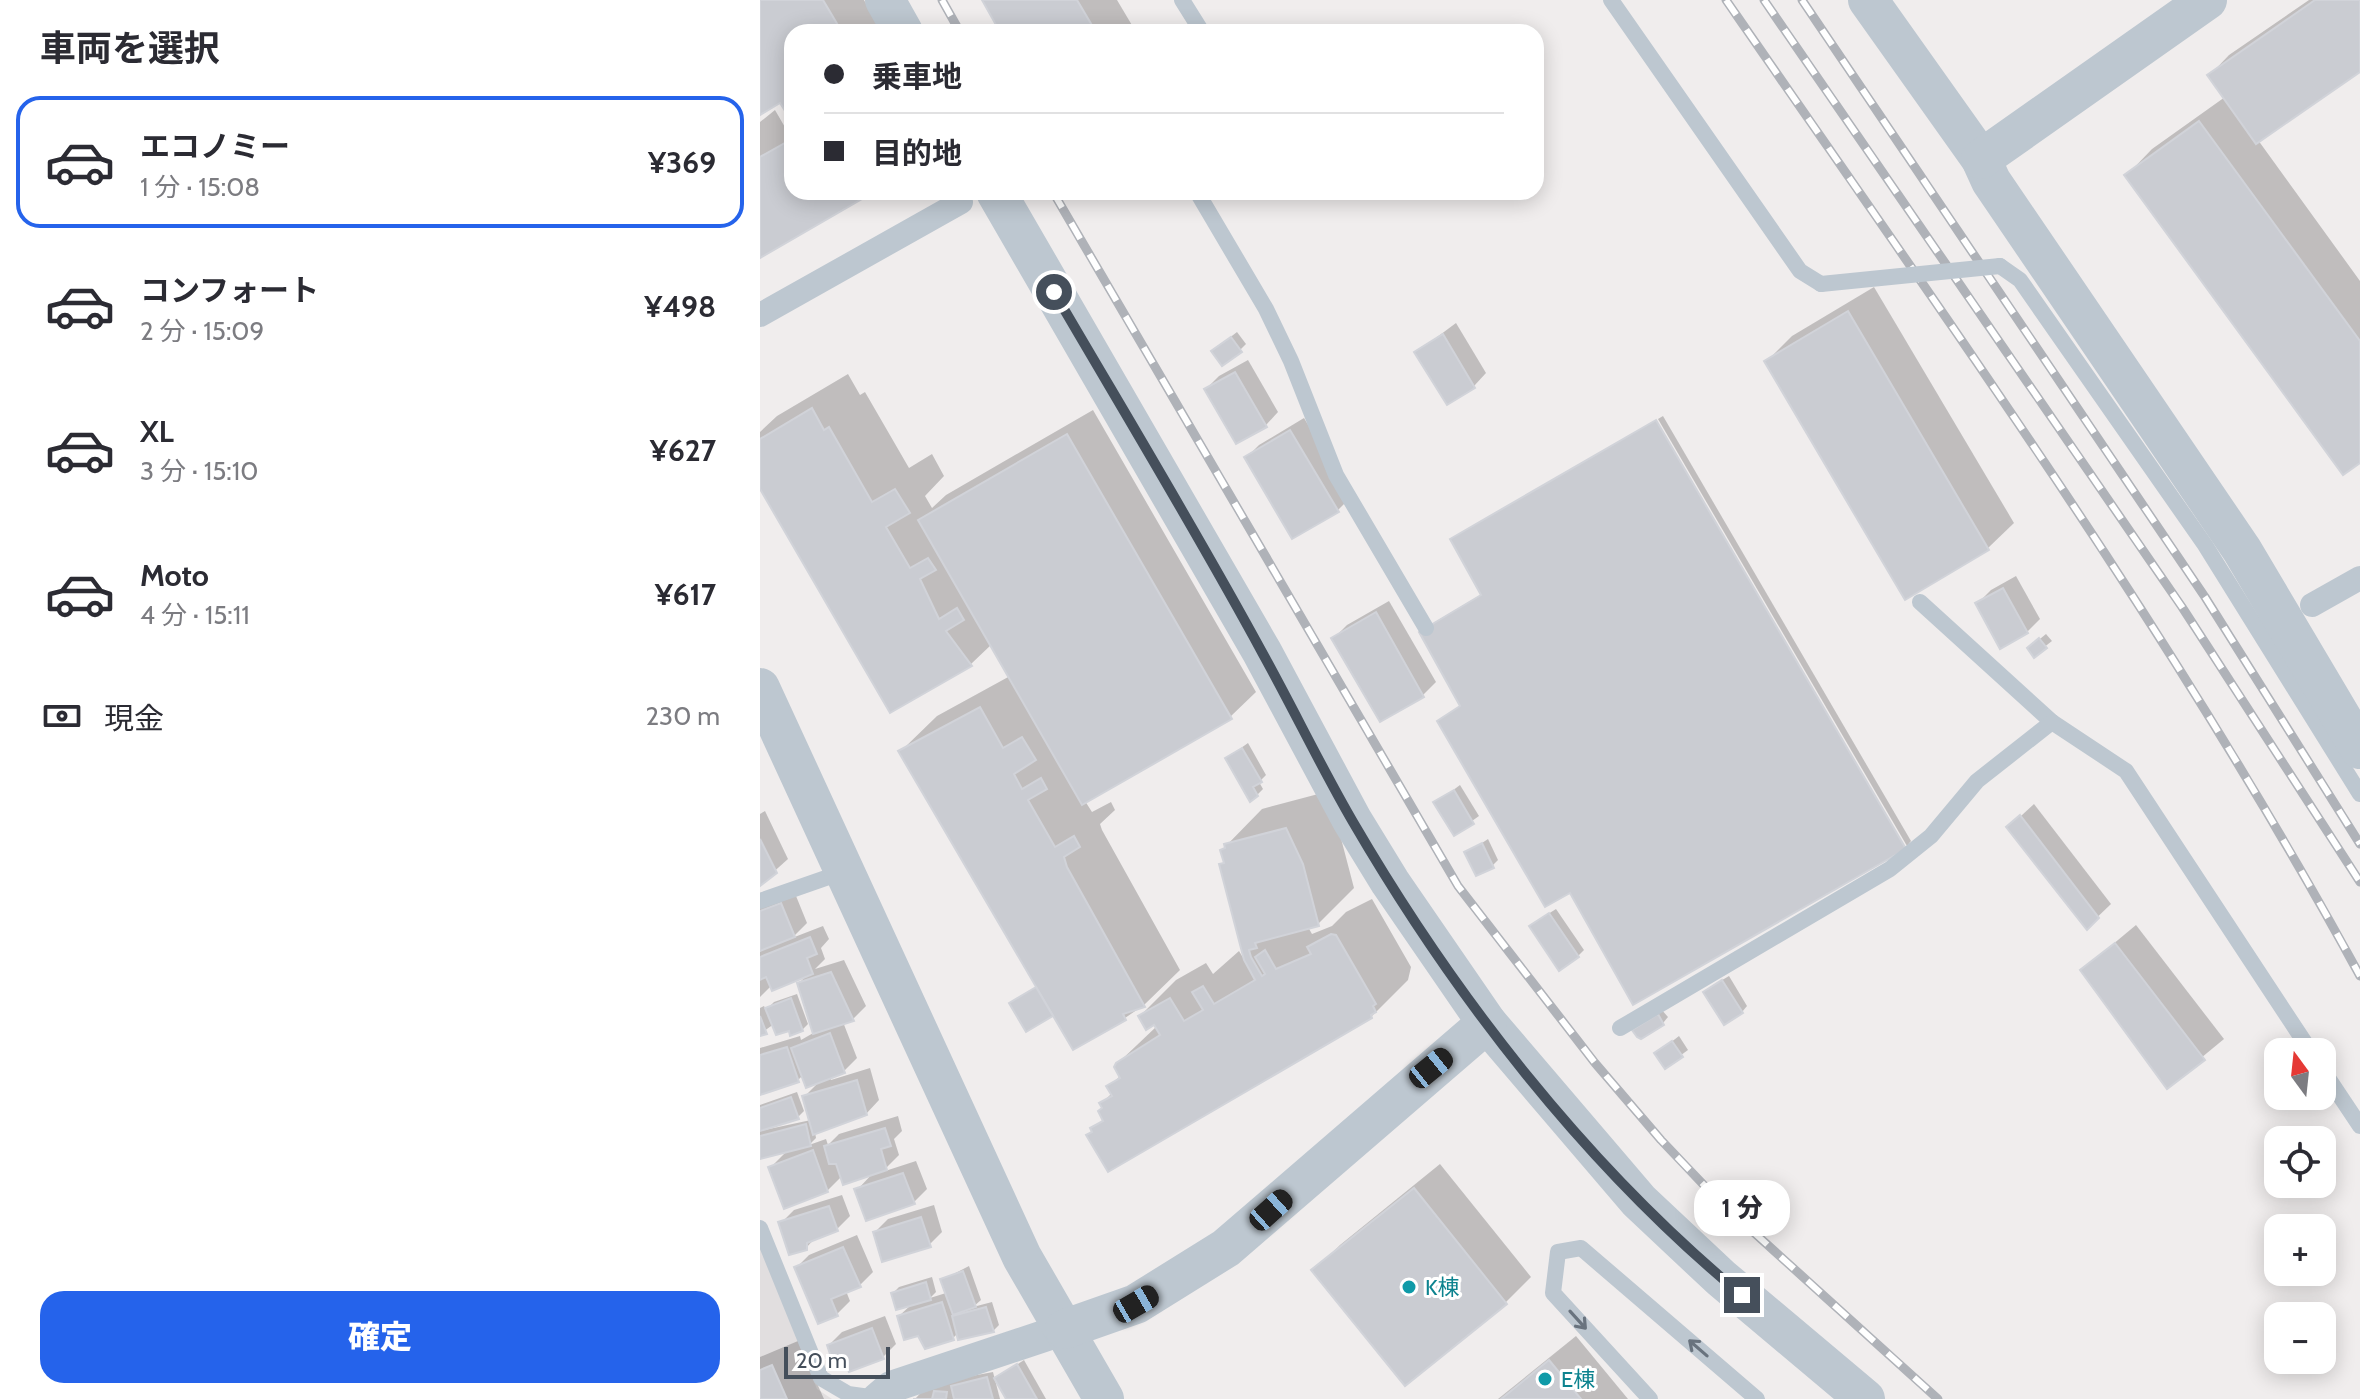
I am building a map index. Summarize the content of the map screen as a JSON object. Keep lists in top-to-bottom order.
{
  "places": ["K棟", "E棟"],
  "scale_bar": "20 m",
  "north": "top",
  "page": {
    "heading": "車両を選択",
    "banner": ["乗車地", "目的地"],
    "list": [
      {
        "name": "エコノミー",
        "note": "1 分 · 15:08",
        "value": "¥369"
      },
      {
        "name": "コンフォート",
        "note": "2 分 · 15:09",
        "value": "¥498"
      },
      {
        "name": "XL",
        "note": "3 分 · 15:10",
        "value": "¥627"
      },
      {
        "name": "Moto",
        "note": "4 分 · 15:11",
        "value": "¥617"
      }
    ],
    "pay": ["現金", "230 m"],
    "map_buttons": ["+", "−"],
    "bubble": "1 分",
    "buttons": "確定",
    "scale": "20 m"
  }
}
